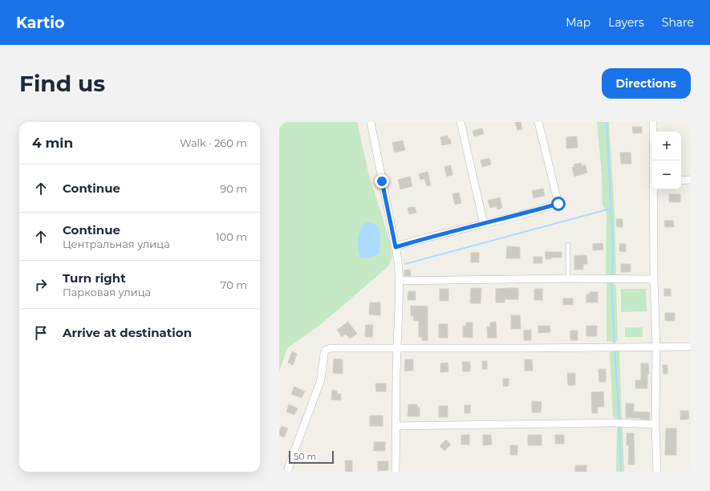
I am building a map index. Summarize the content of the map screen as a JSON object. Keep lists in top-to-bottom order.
{
  "scale_bar": "50 m",
  "page": {
    "header": "Kartio",
    "nav": ["Map", "Layers", "Share"],
    "buttons": "Directions",
    "title": "Find us",
    "heading": ["4 min", "Walk · 260 m"],
    "map_buttons": ["+", "−"],
    "list": [
      ["Continue", "90 m"],
      ["Continue", "Центральная улица", "100 m"],
      ["Turn right", "Парковая улица", "70 m"],
      "Arrive at destination"
    ],
    "scale": "50 m"
  }
}
